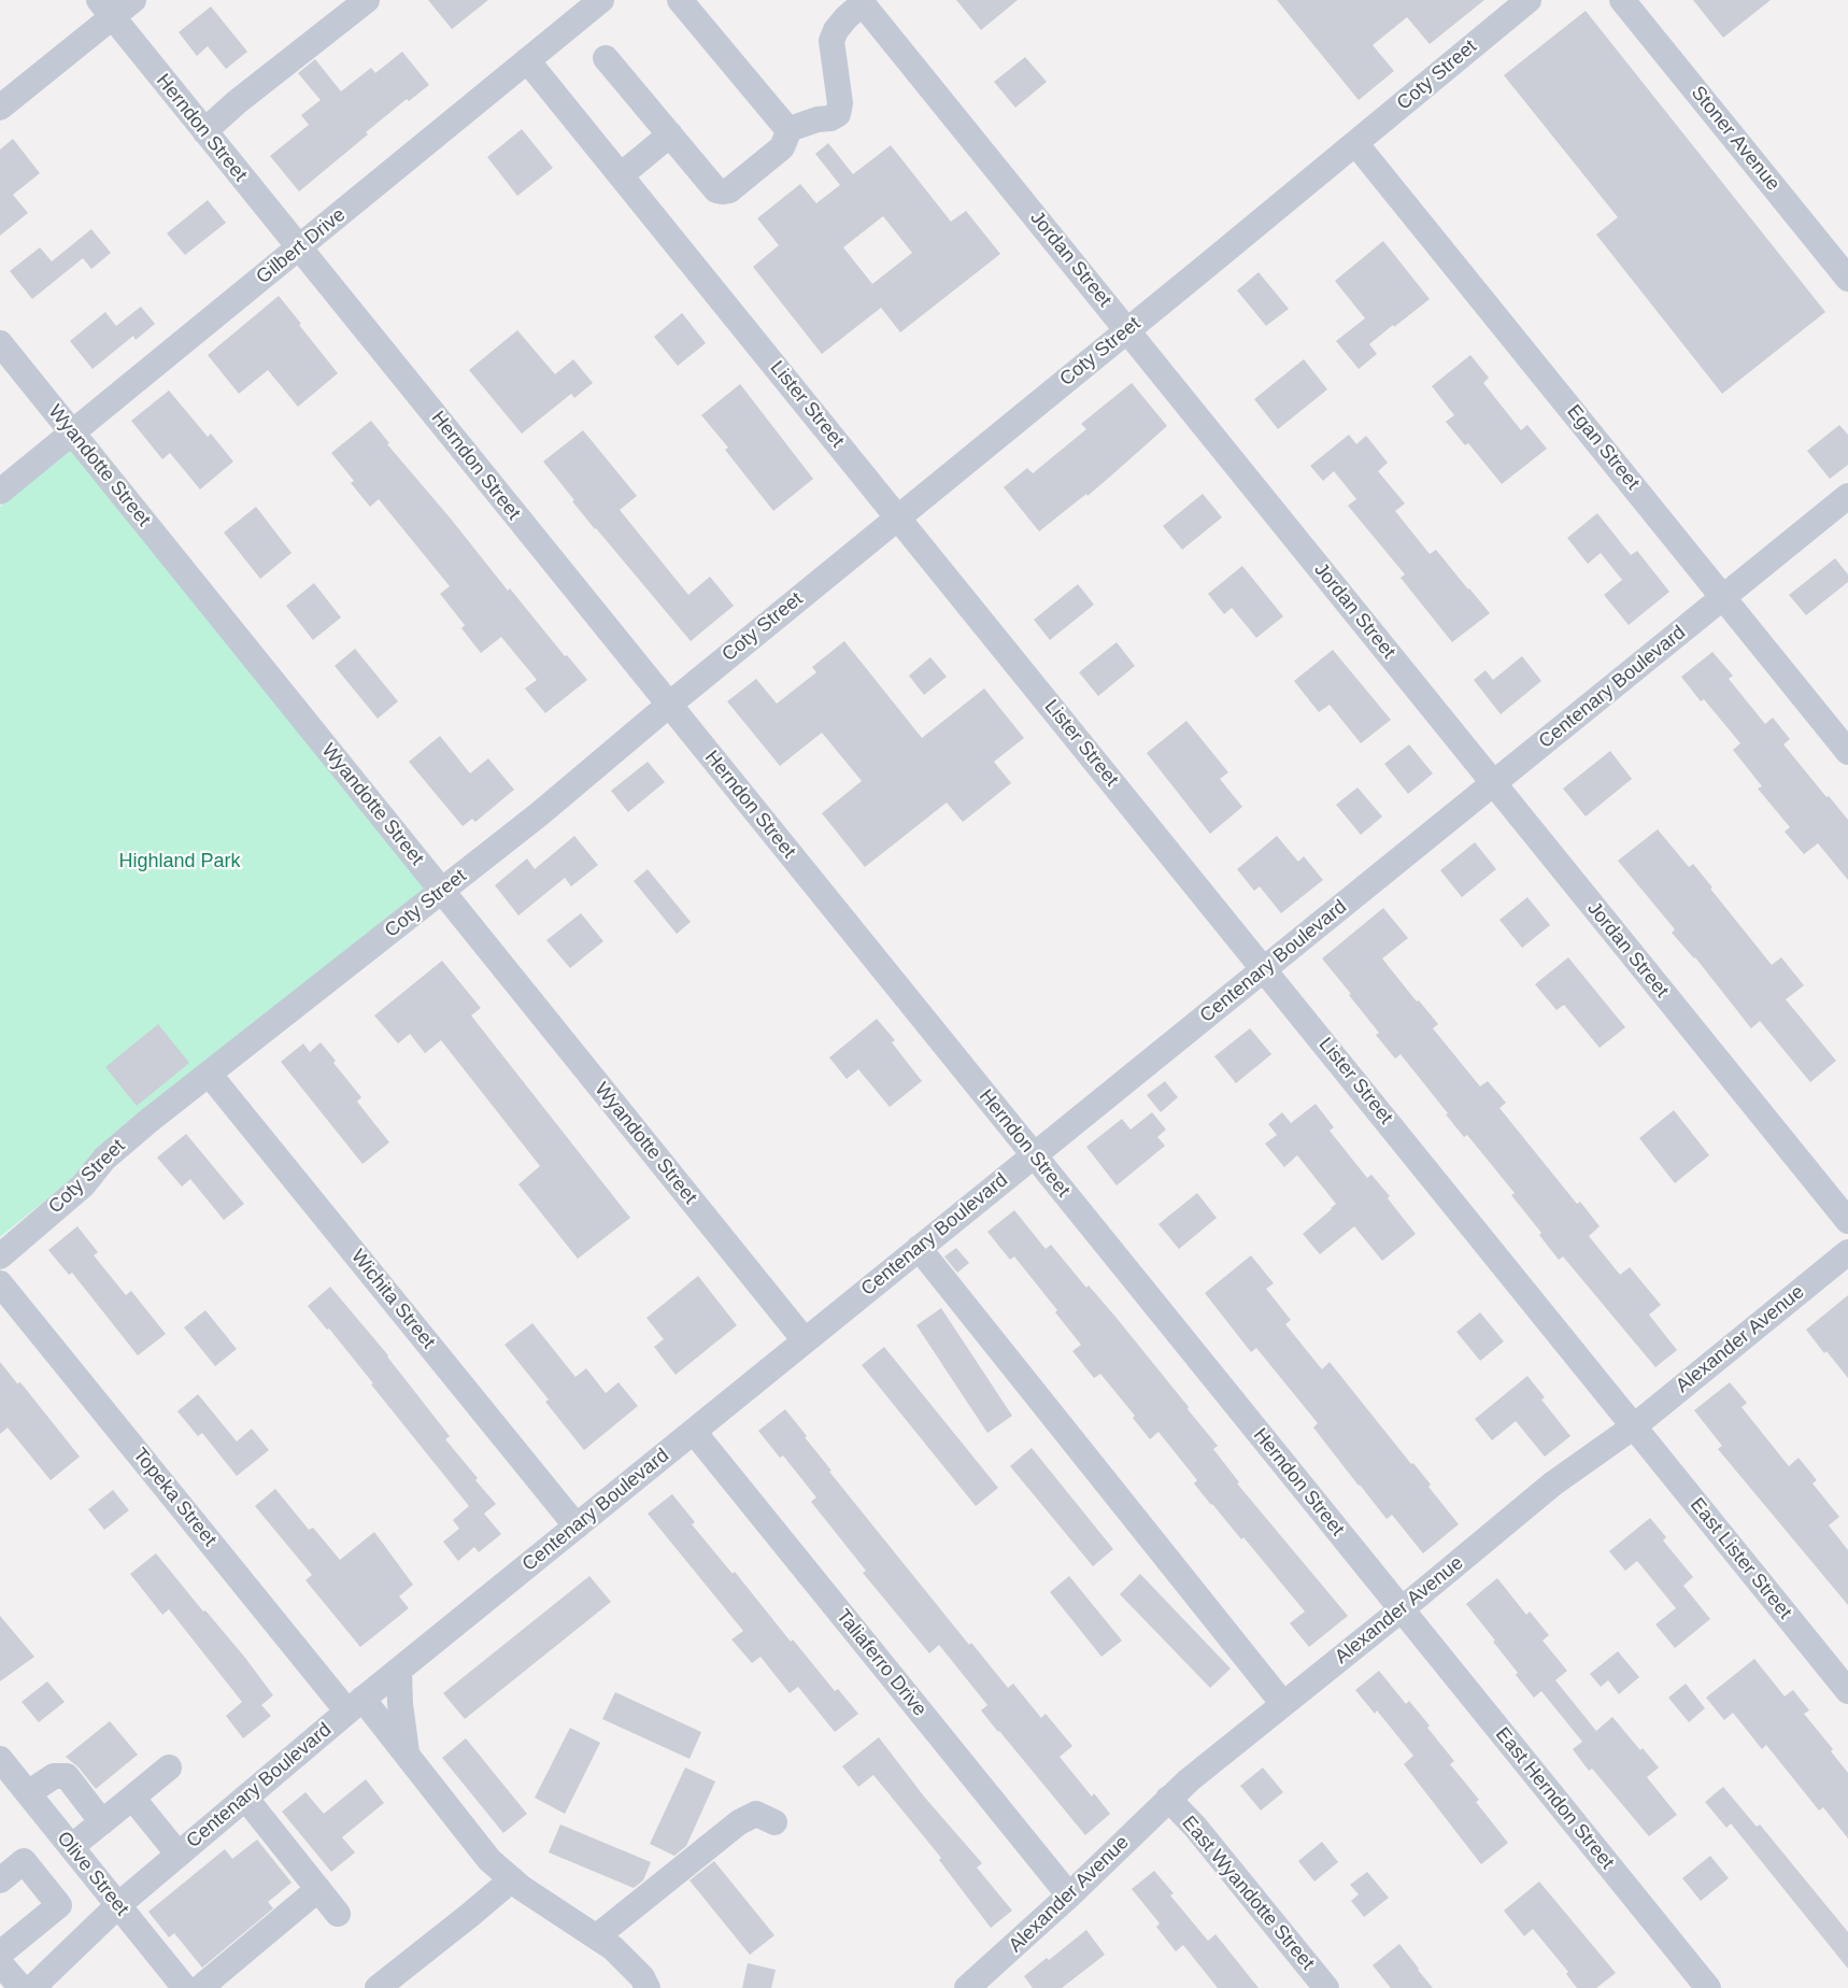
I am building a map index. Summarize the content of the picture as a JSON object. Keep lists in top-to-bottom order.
{
  "streets": {
    "street": [
      "Coty Street",
      "Herndon Street",
      "Stoner Avenue",
      "Gilbert Drive",
      "Jordan Street",
      "Lister Street",
      "Egan Street",
      "Wyandotte Street",
      "Centenary Boulevard",
      "Wichita Street",
      "Alexander Avenue",
      "Topeka Street",
      "East Lister Street",
      "Taliaferro Drive",
      "East Herndon Street",
      "Olive Street",
      "East Wyandotte Street"
    ]
  },
  "crossings": [
    ["Coty Street", "Herndon Street"],
    ["Coty Street", "Jordan Street"],
    ["Coty Street", "Lister Street"],
    ["Coty Street", "Egan Street"],
    ["Coty Street", "Wyandotte Street"],
    ["Coty Street", "Wichita Street"],
    ["Herndon Street", "Gilbert Drive"],
    ["Herndon Street", "Centenary Boulevard"],
    ["Herndon Street", "Alexander Avenue"],
    ["Herndon Street", "East Herndon Street"],
    ["Gilbert Drive", "Lister Street"],
    ["Gilbert Drive", "Wyandotte Street"],
    ["Jordan Street", "Centenary Boulevard"],
    ["Lister Street", "Centenary Boulevard"],
    ["Lister Street", "Alexander Avenue"],
    ["Lister Street", "East Lister Street"],
    ["Egan Street", "Centenary Boulevard"],
    ["Wyandotte Street", "Centenary Boulevard"],
    ["Centenary Boulevard", "Wichita Street"],
    ["Centenary Boulevard", "Topeka Street"],
    ["Centenary Boulevard", "Taliaferro Drive"],
    ["Centenary Boulevard", "Olive Street"],
    ["Alexander Avenue", "East Lister Street"],
    ["Alexander Avenue", "Taliaferro Drive"],
    ["Alexander Avenue", "East Herndon Street"],
    ["Alexander Avenue", "East Wyandotte Street"]
  ],
  "parks": ["Highland Park"]
}
